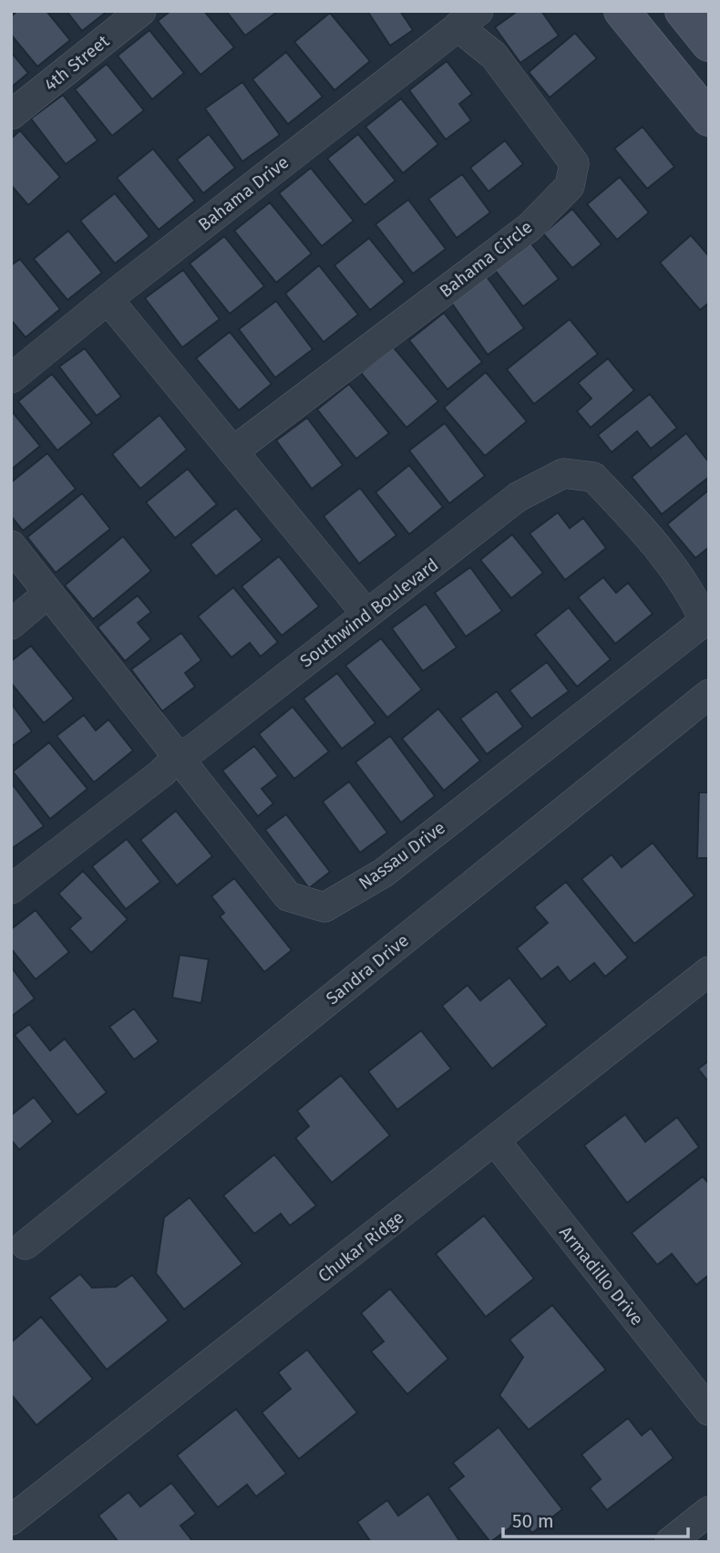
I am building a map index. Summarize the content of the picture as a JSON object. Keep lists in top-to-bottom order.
{
  "streets": {
    "street": [
      "4th Street",
      "Bahama Drive",
      "Bahama Circle",
      "Southwind Boulevard",
      "Nassau Drive",
      "Sandra Drive",
      "Chukar Ridge",
      "Armadillo Drive"
    ]
  },
  "crossings": [
    ["Bahama Drive", "Bahama Circle"],
    ["Southwind Boulevard", "Nassau Drive"],
    ["Chukar Ridge", "Armadillo Drive"]
  ],
  "scale_bar": "50 m"
}
